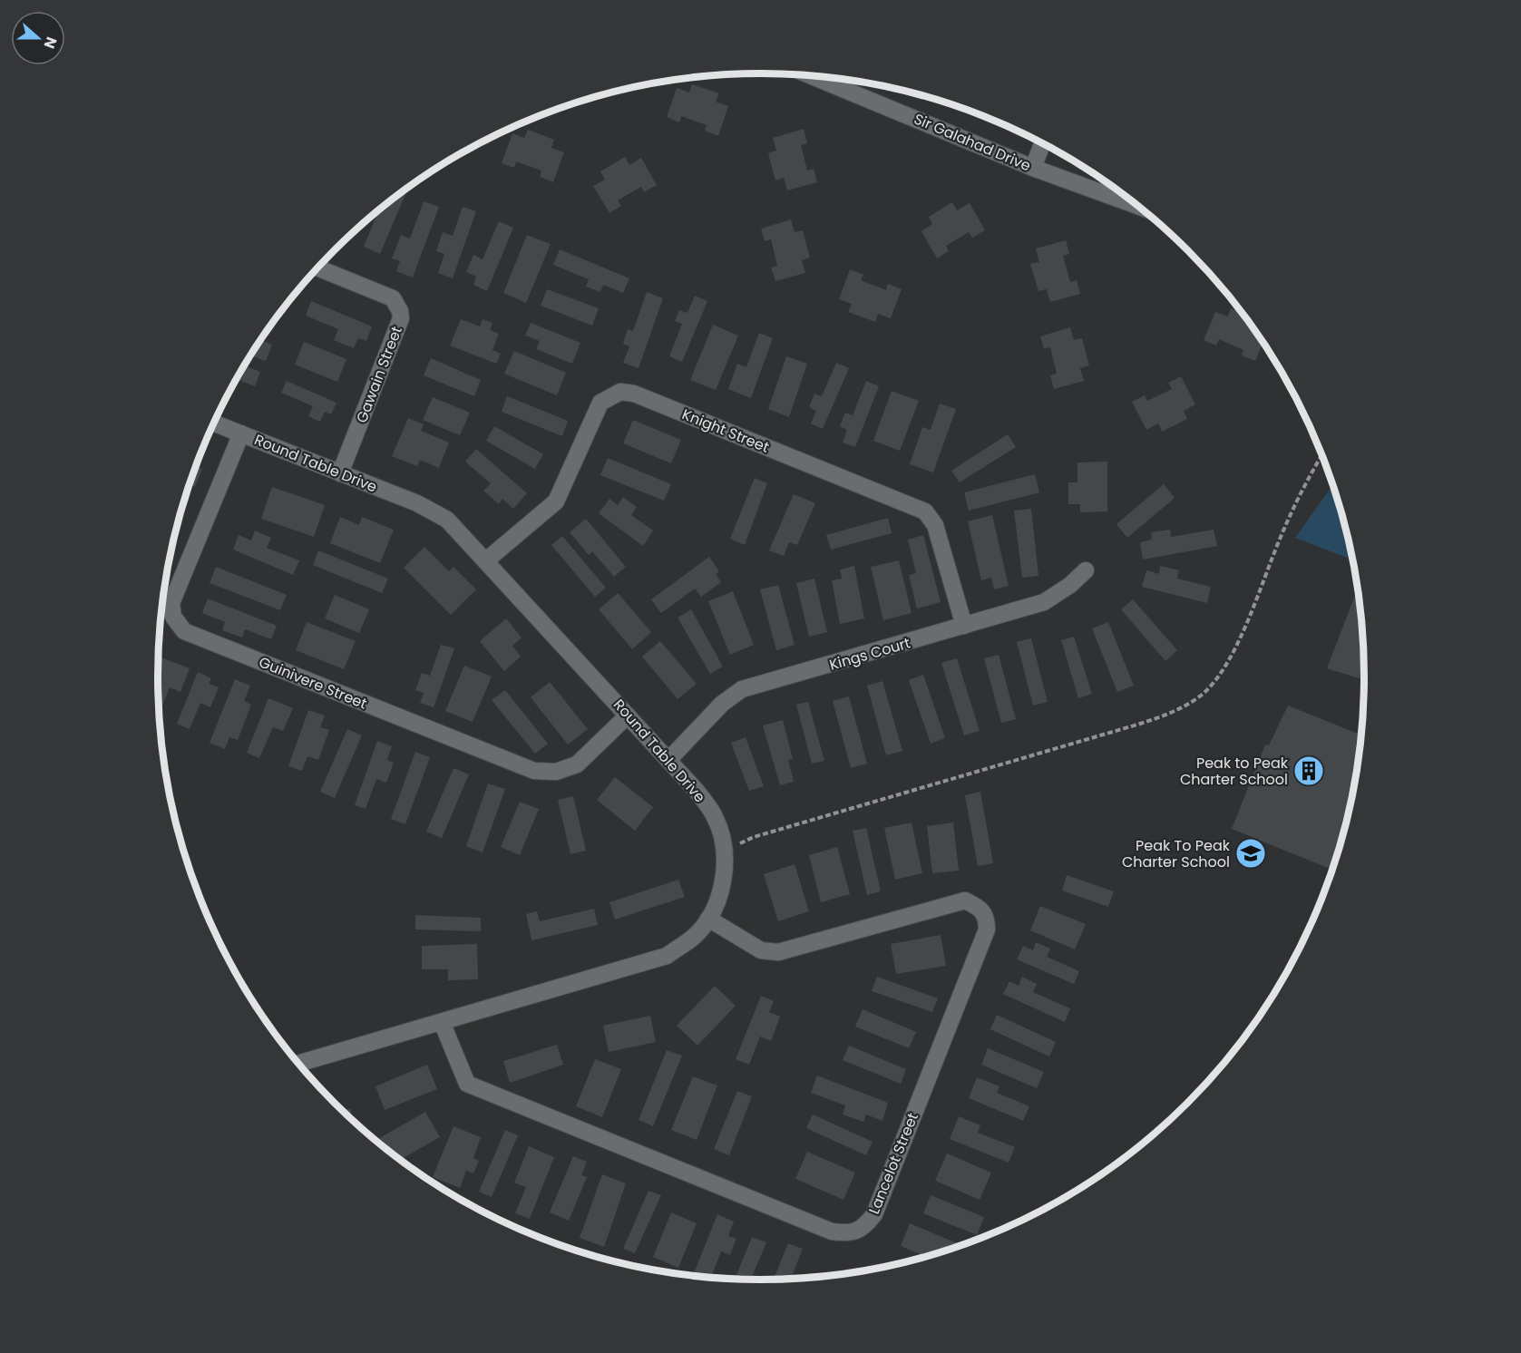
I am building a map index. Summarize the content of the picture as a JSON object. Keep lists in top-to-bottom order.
{
  "streets": {
    "street": [
      "Sir Galahad Drive",
      "Gawain Street",
      "Knight Street",
      "Round Table Drive",
      "Kings Court",
      "Guinivere Street",
      "Lancelot Street"
    ]
  },
  "crossings": [
    ["Gawain Street", "Round Table Drive"],
    ["Knight Street", "Round Table Drive"],
    ["Knight Street", "Kings Court"],
    ["Round Table Drive", "Kings Court"],
    ["Round Table Drive", "Guinivere Street"],
    ["Round Table Drive", "Lancelot Street"]
  ],
  "places": {
    "building": ["Peak to Peak Charter School"],
    "school or university": ["Peak To Peak Charter School"]
  },
  "north": "right"
}
